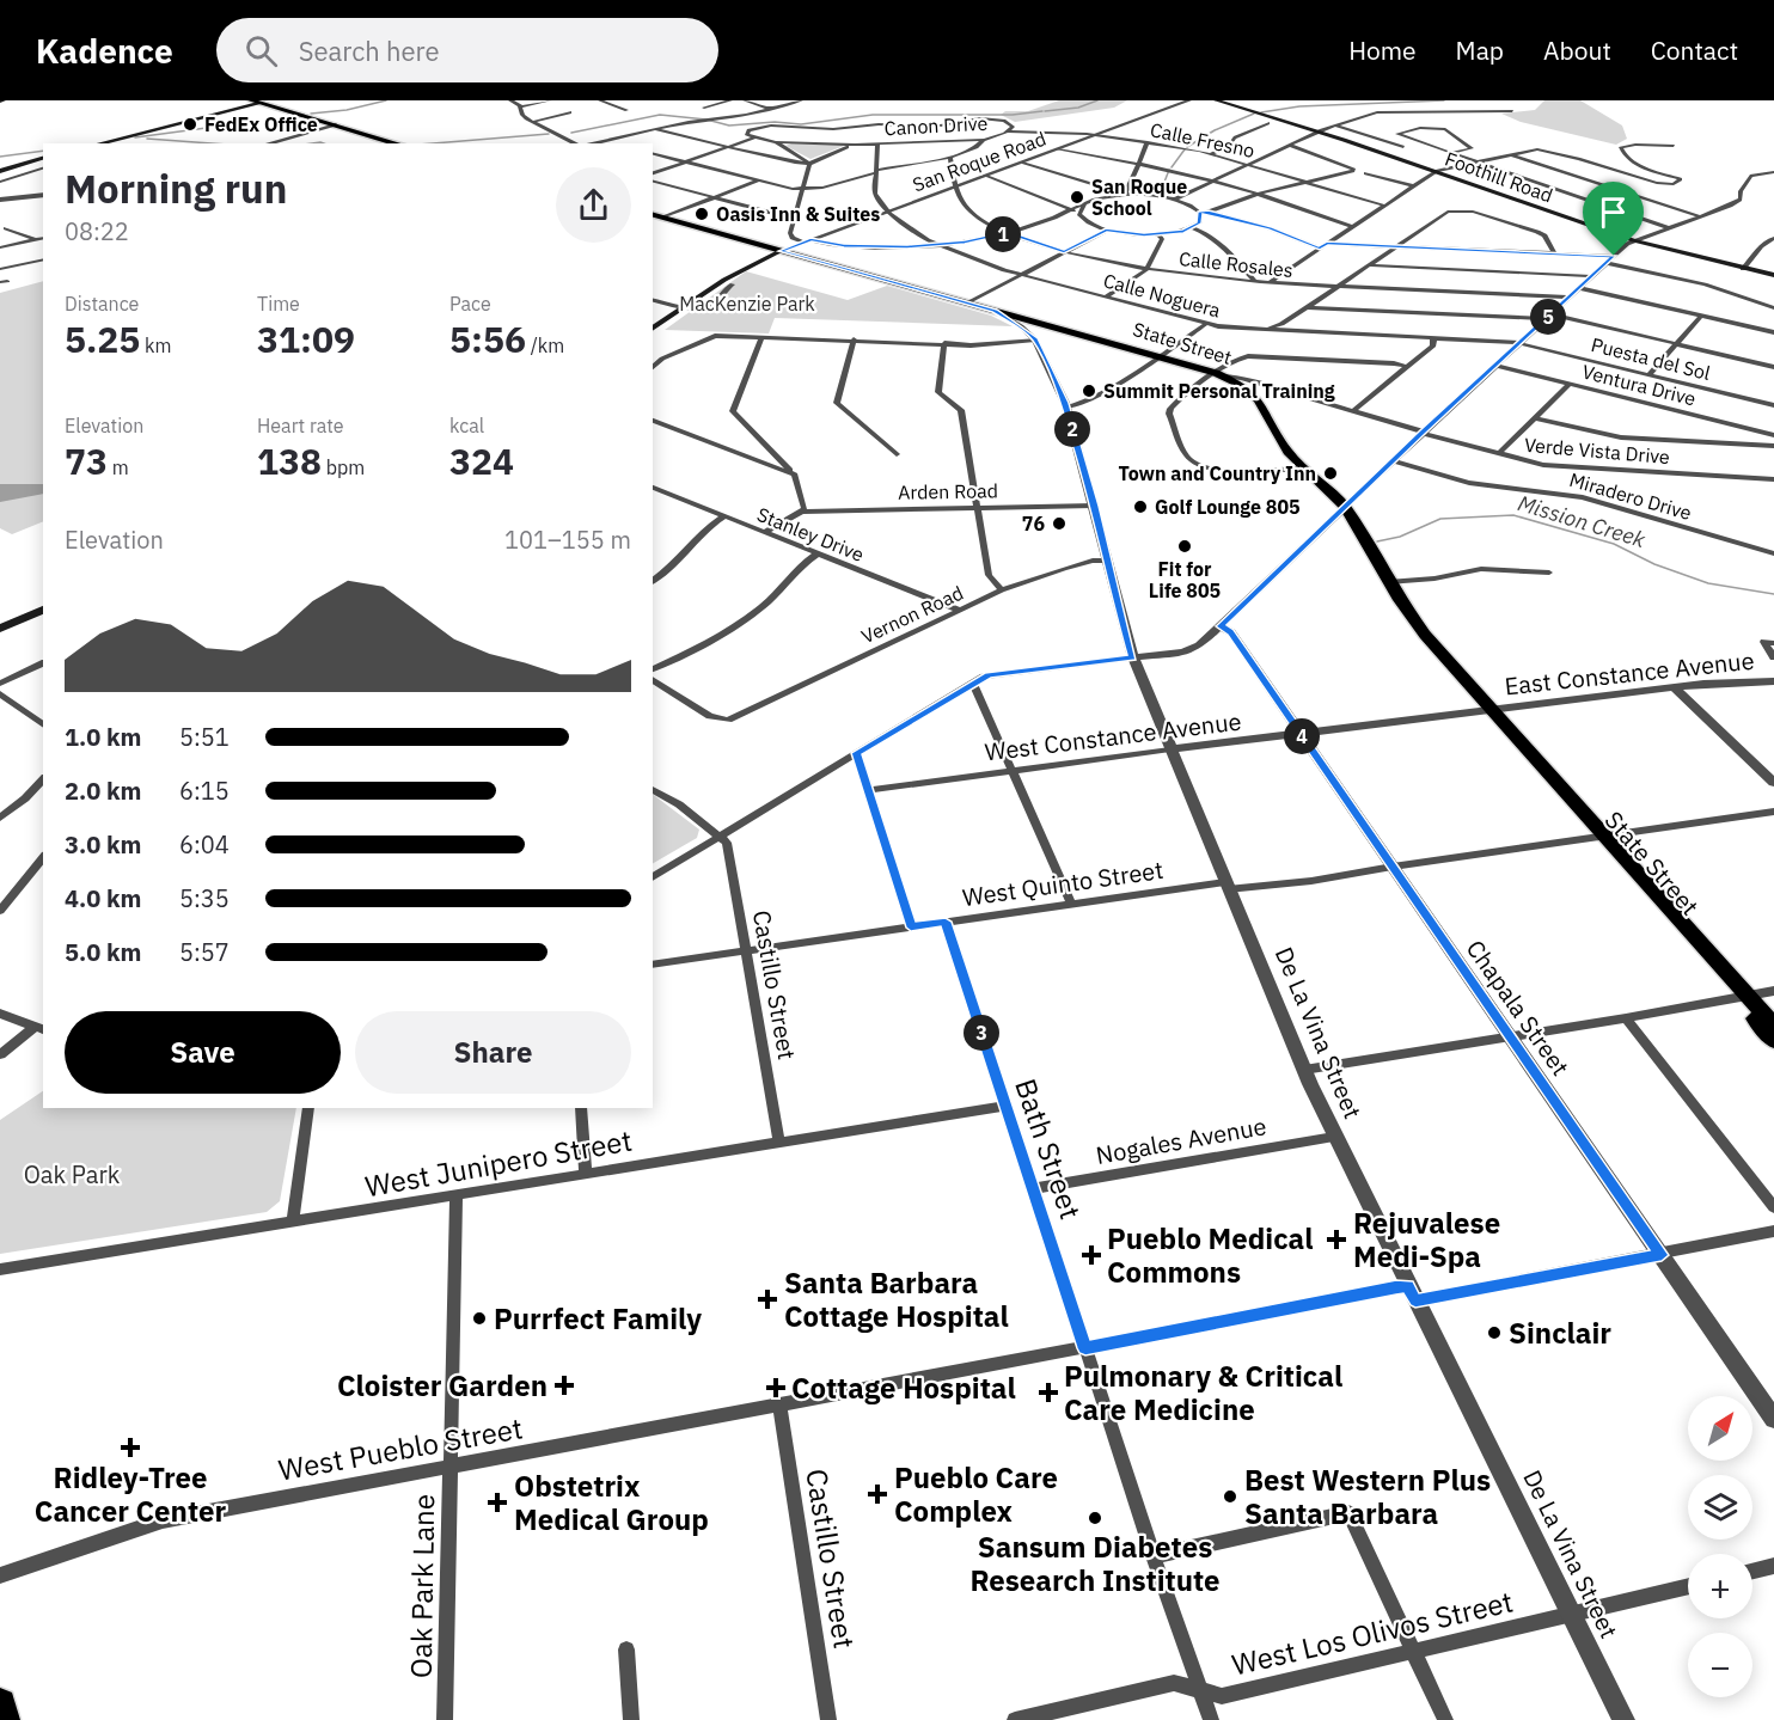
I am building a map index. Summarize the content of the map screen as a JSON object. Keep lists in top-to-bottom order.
{
  "streets": {
    "main road": ["Foothill Road", "State Street"],
    "street": [
      "Canon Drive",
      "Calle Fresno",
      "San Roque Road",
      "Calle Rosales",
      "Calle Noguera",
      "Puesta del Sol",
      "Ventura Drive",
      "Verde Vista Drive",
      "Arden Road",
      "Miradero Drive",
      "Stanley Drive",
      "Vernon Road",
      "East Constance Avenue",
      "West Constance Avenue",
      "West Quinto Street",
      "Castillo Street",
      "Chapala Street",
      "De La Vina Street",
      "Nogales Avenue",
      "Bath Street",
      "West Junipero Street",
      "West Pueblo Street",
      "Oak Park Lane",
      "West Los Olivos Street"
    ]
  },
  "crossings": [
    ["Canon Drive", "Calle Fresno"],
    ["Calle Fresno", "San Roque Road"],
    ["San Roque Road", "Calle Rosales"],
    ["San Roque Road", "Calle Noguera"],
    ["San Roque Road", "State Street"],
    ["Calle Noguera", "Puesta del Sol"],
    ["State Street", "Verde Vista Drive"],
    ["State Street", "East Constance Avenue"],
    ["State Street", "West Constance Avenue"],
    ["State Street", "West Quinto Street"],
    ["State Street", "De La Vina Street"],
    ["Arden Road", "De La Vina Street"],
    ["Stanley Drive", "Vernon Road"],
    ["Vernon Road", "De La Vina Street"],
    ["East Constance Avenue", "West Constance Avenue"],
    ["West Constance Avenue", "Chapala Street"],
    ["West Constance Avenue", "De La Vina Street"],
    ["West Quinto Street", "Castillo Street"],
    ["West Quinto Street", "Chapala Street"],
    ["West Quinto Street", "De La Vina Street"],
    ["West Quinto Street", "Bath Street"],
    ["Castillo Street", "West Junipero Street"],
    ["Castillo Street", "West Pueblo Street"],
    ["Chapala Street", "West Pueblo Street"],
    ["De La Vina Street", "Nogales Avenue"],
    ["De La Vina Street", "West Pueblo Street"],
    ["De La Vina Street", "West Los Olivos Street"],
    ["Nogales Avenue", "Bath Street"],
    ["Bath Street", "West Junipero Street"],
    ["Bath Street", "West Pueblo Street"],
    ["Bath Street", "West Los Olivos Street"],
    ["West Junipero Street", "Oak Park Lane"],
    ["West Pueblo Street", "Oak Park Lane"]
  ],
  "water": ["Mission Creek"],
  "parks": ["MacKenzie Park", "Oak Park"],
  "places": {
    "other": [
      "FedEx Office",
      "San Roque School",
      "Oasis Inn & Suites",
      "Summit Personal Training",
      "Town and Country Inn",
      "Golf Lounge 805",
      "76",
      "Fit for Life 805",
      "Purrfect Family",
      "Sinclair",
      "Best Western Plus Santa Barbara",
      "Sansum Diabetes Research Institute"
    ],
    "health": [
      "Rejuvalese Medi-Spa",
      "Pueblo Medical Commons",
      "Santa Barbara Cottage Hospital",
      "Cloister Garden",
      "Cottage Hospital",
      "Pulmonary & Critical Care Medicine",
      "Ridley-Tree Cancer Center",
      "Pueblo Care Complex",
      "Obstetrix Medical Group"
    ]
  },
  "north": "top right",
  "page": {
    "header": "Kadence",
    "search": "Search here",
    "nav": [
      "Home",
      "Map",
      "About",
      "Contact"
    ],
    "heading": ["Morning run", "08:22"],
    "pins": [
      "1",
      "5",
      "2",
      "4",
      "3"
    ],
    "stats": [
      ["Distance", "5.25 km"],
      ["Time", "31:09"],
      ["Pace", "5:56 /km"],
      ["Elevation", "73 m"],
      ["Heart rate", "138 bpm"],
      ["kcal", "324"]
    ],
    "chart": ["Elevation", "101–155 m"],
    "list": [
      {
        "name": "1.0 km",
        "note": "5:51"
      },
      {
        "name": "2.0 km",
        "note": "6:15"
      },
      {
        "name": "3.0 km",
        "note": "6:04"
      },
      {
        "name": "4.0 km",
        "note": "5:35"
      },
      {
        "name": "5.0 km",
        "note": "5:57"
      }
    ],
    "buttons": ["Save", "Share"],
    "map_buttons": ["+", "−"]
  }
}
